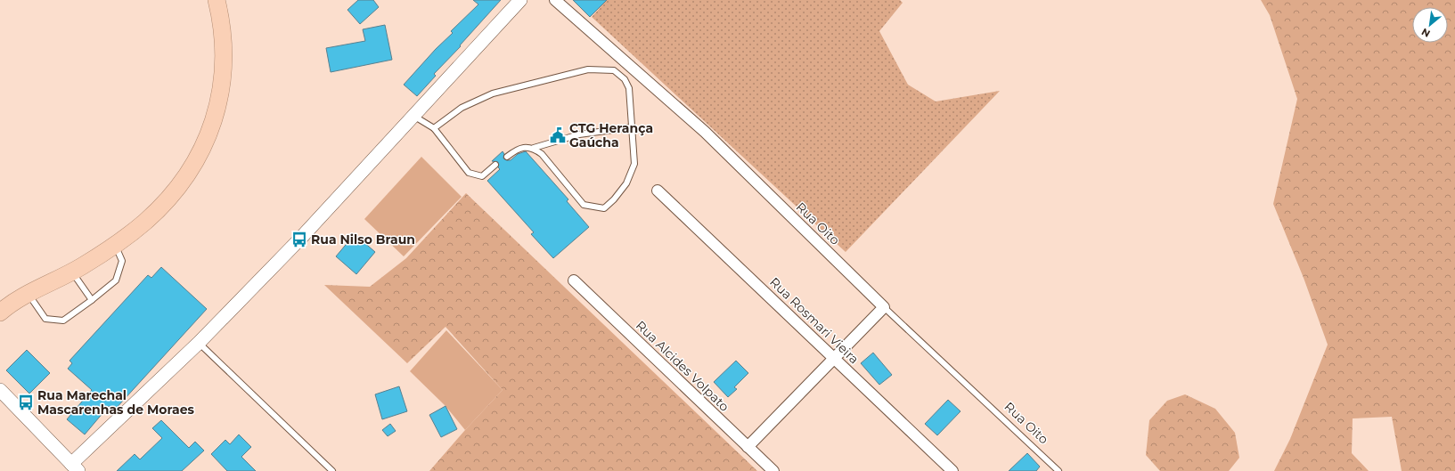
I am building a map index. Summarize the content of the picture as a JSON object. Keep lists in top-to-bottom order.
{
  "streets": {
    "street": ["Rua Oito", "Rua Rosmari Vieira", "Rua Alcides Volpato"]
  },
  "places": {
    "public building": ["CTG Herança Gaúcha"],
    "bus stop": ["Rua Nilso Braun", "Rua Marechal Mascarenhas de Moraes"]
  },
  "north": "bottom left"
}
